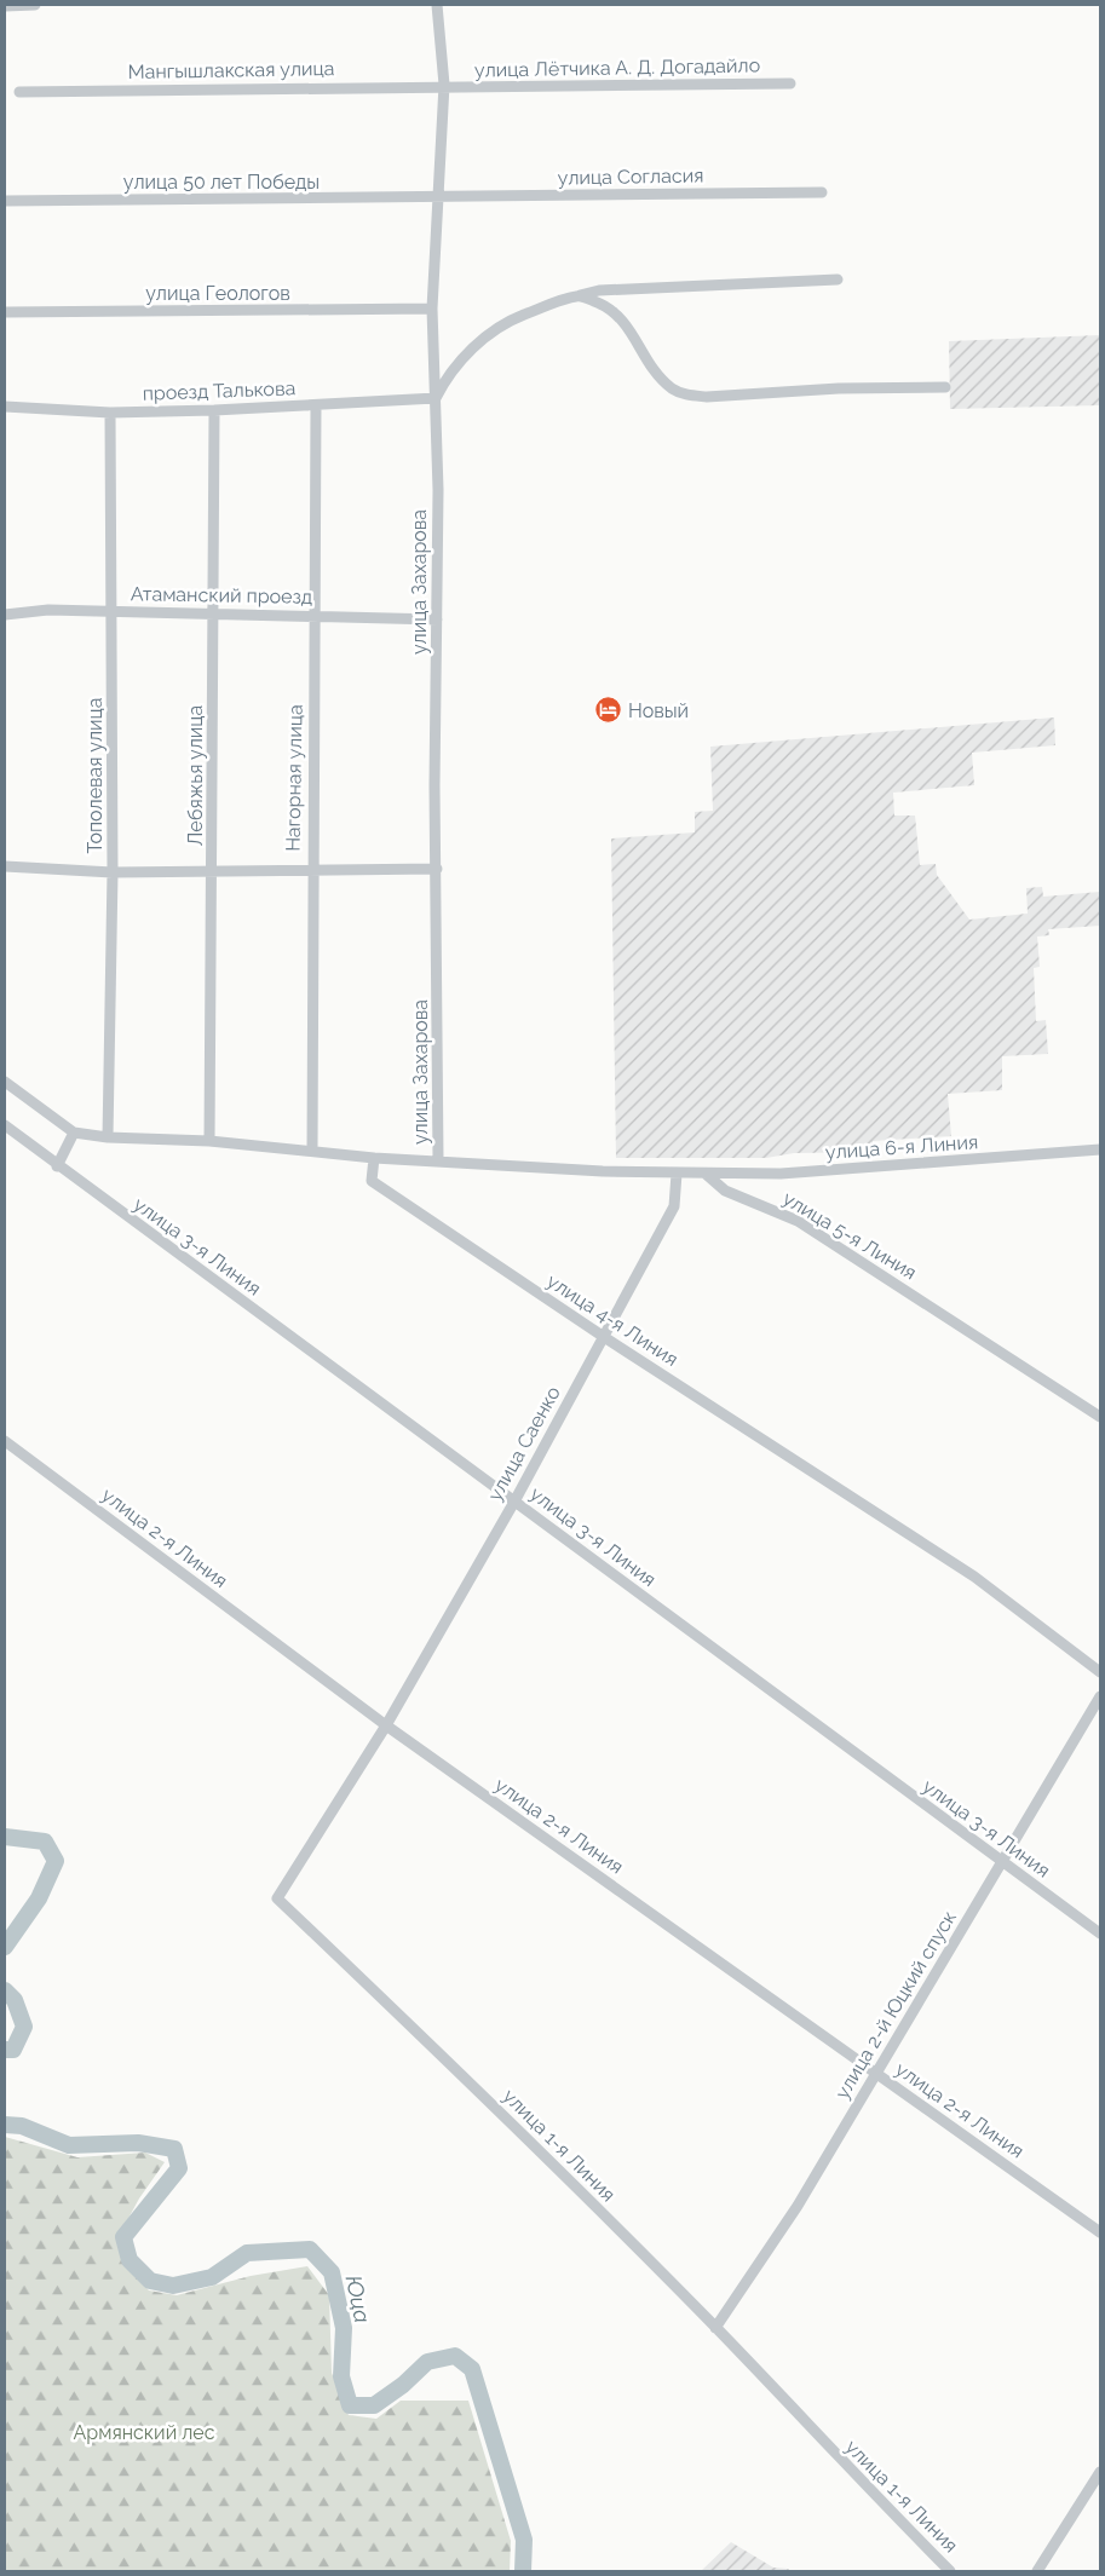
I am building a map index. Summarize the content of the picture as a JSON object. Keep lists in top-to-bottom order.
{
  "streets": {
    "street": [
      "улица Лётчика А. Д. Догадайло",
      "Мангышлакская улица",
      "улица Согласия",
      "улица 50 лет Победы",
      "улица Геологов",
      "проезд Талькова",
      "улица Захарова",
      "Атаманский проезд",
      "Тополевая улица",
      "Лебяжья улица",
      "Нагорная улица",
      "улица 6-я Линия",
      "улица 5-я Линия",
      "улица 3-я Линия",
      "улица 4-я Линия",
      "улица Саенко",
      "улица 2-я Линия",
      "улица 2-й Юцкий спуск",
      "улица 1-я Линия"
    ]
  },
  "crossings": [
    ["улица Лётчика А. Д. Догадайло", "Мангышлакская улица"],
    ["улица Лётчика А. Д. Догадайло", "улица Захарова"],
    ["Мангышлакская улица", "улица Захарова"],
    ["улица Согласия", "улица 50 лет Победы"],
    ["улица Согласия", "улица Захарова"],
    ["улица 50 лет Победы", "улица Захарова"],
    ["улица Геологов", "улица Захарова"],
    ["проезд Талькова", "улица Захарова"],
    ["проезд Талькова", "Тополевая улица"],
    ["проезд Талькова", "Лебяжья улица"],
    ["проезд Талькова", "Нагорная улица"],
    ["улица Захарова", "Атаманский проезд"],
    ["Атаманский проезд", "Тополевая улица"],
    ["Атаманский проезд", "Лебяжья улица"],
    ["Атаманский проезд", "Нагорная улица"],
    ["улица 6-я Линия", "улица 5-я Линия"],
    ["улица 3-я Линия", "улица Саенко"],
    ["улица 3-я Линия", "улица 2-й Юцкий спуск"],
    ["улица 4-я Линия", "улица Саенко"],
    ["улица Саенко", "улица 2-я Линия"],
    ["улица Саенко", "улица 1-я Линия"],
    ["улица 2-я Линия", "улица 2-й Юцкий спуск"],
    ["улица 2-я Линия", "улица 1-я Линия"],
    ["улица 2-й Юцкий спуск", "улица 1-я Линия"]
  ],
  "water": ["Юца"],
  "parks": ["Армянский лес"],
  "places": {
    "hotel": ["Новый"]
  }
}
